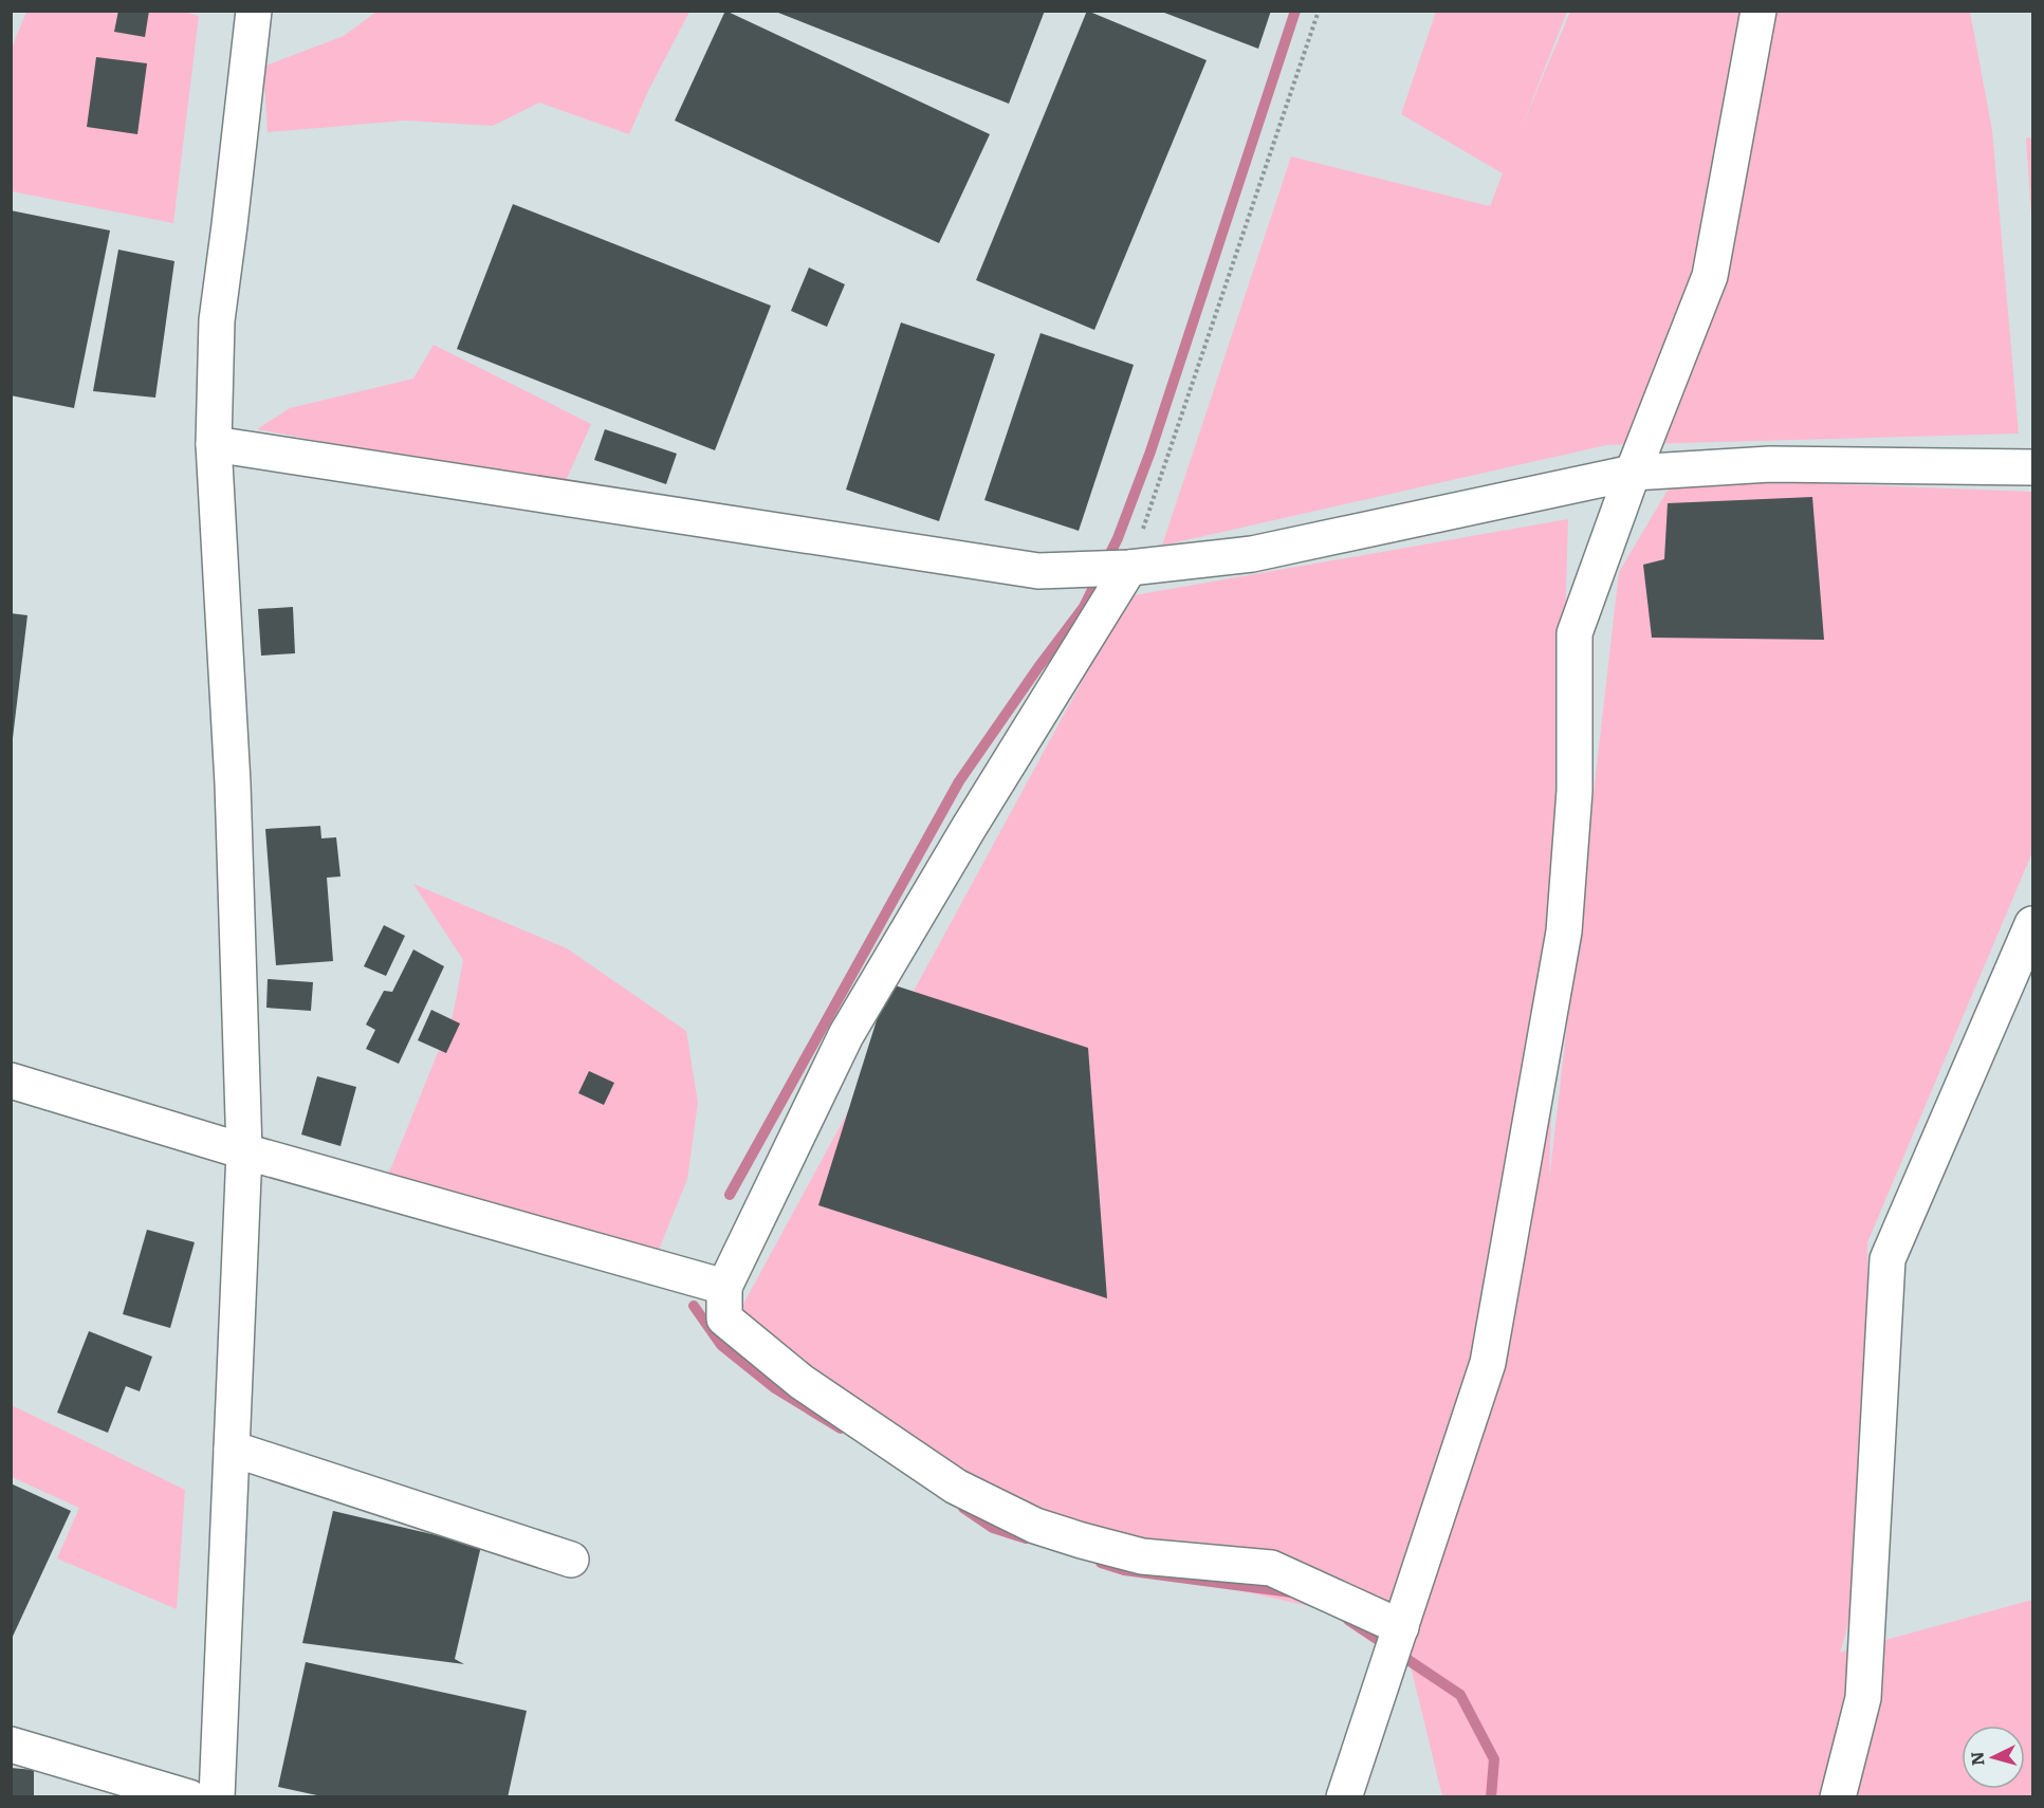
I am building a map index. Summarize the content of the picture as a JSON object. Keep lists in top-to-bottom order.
{
  "north": "left"
}
